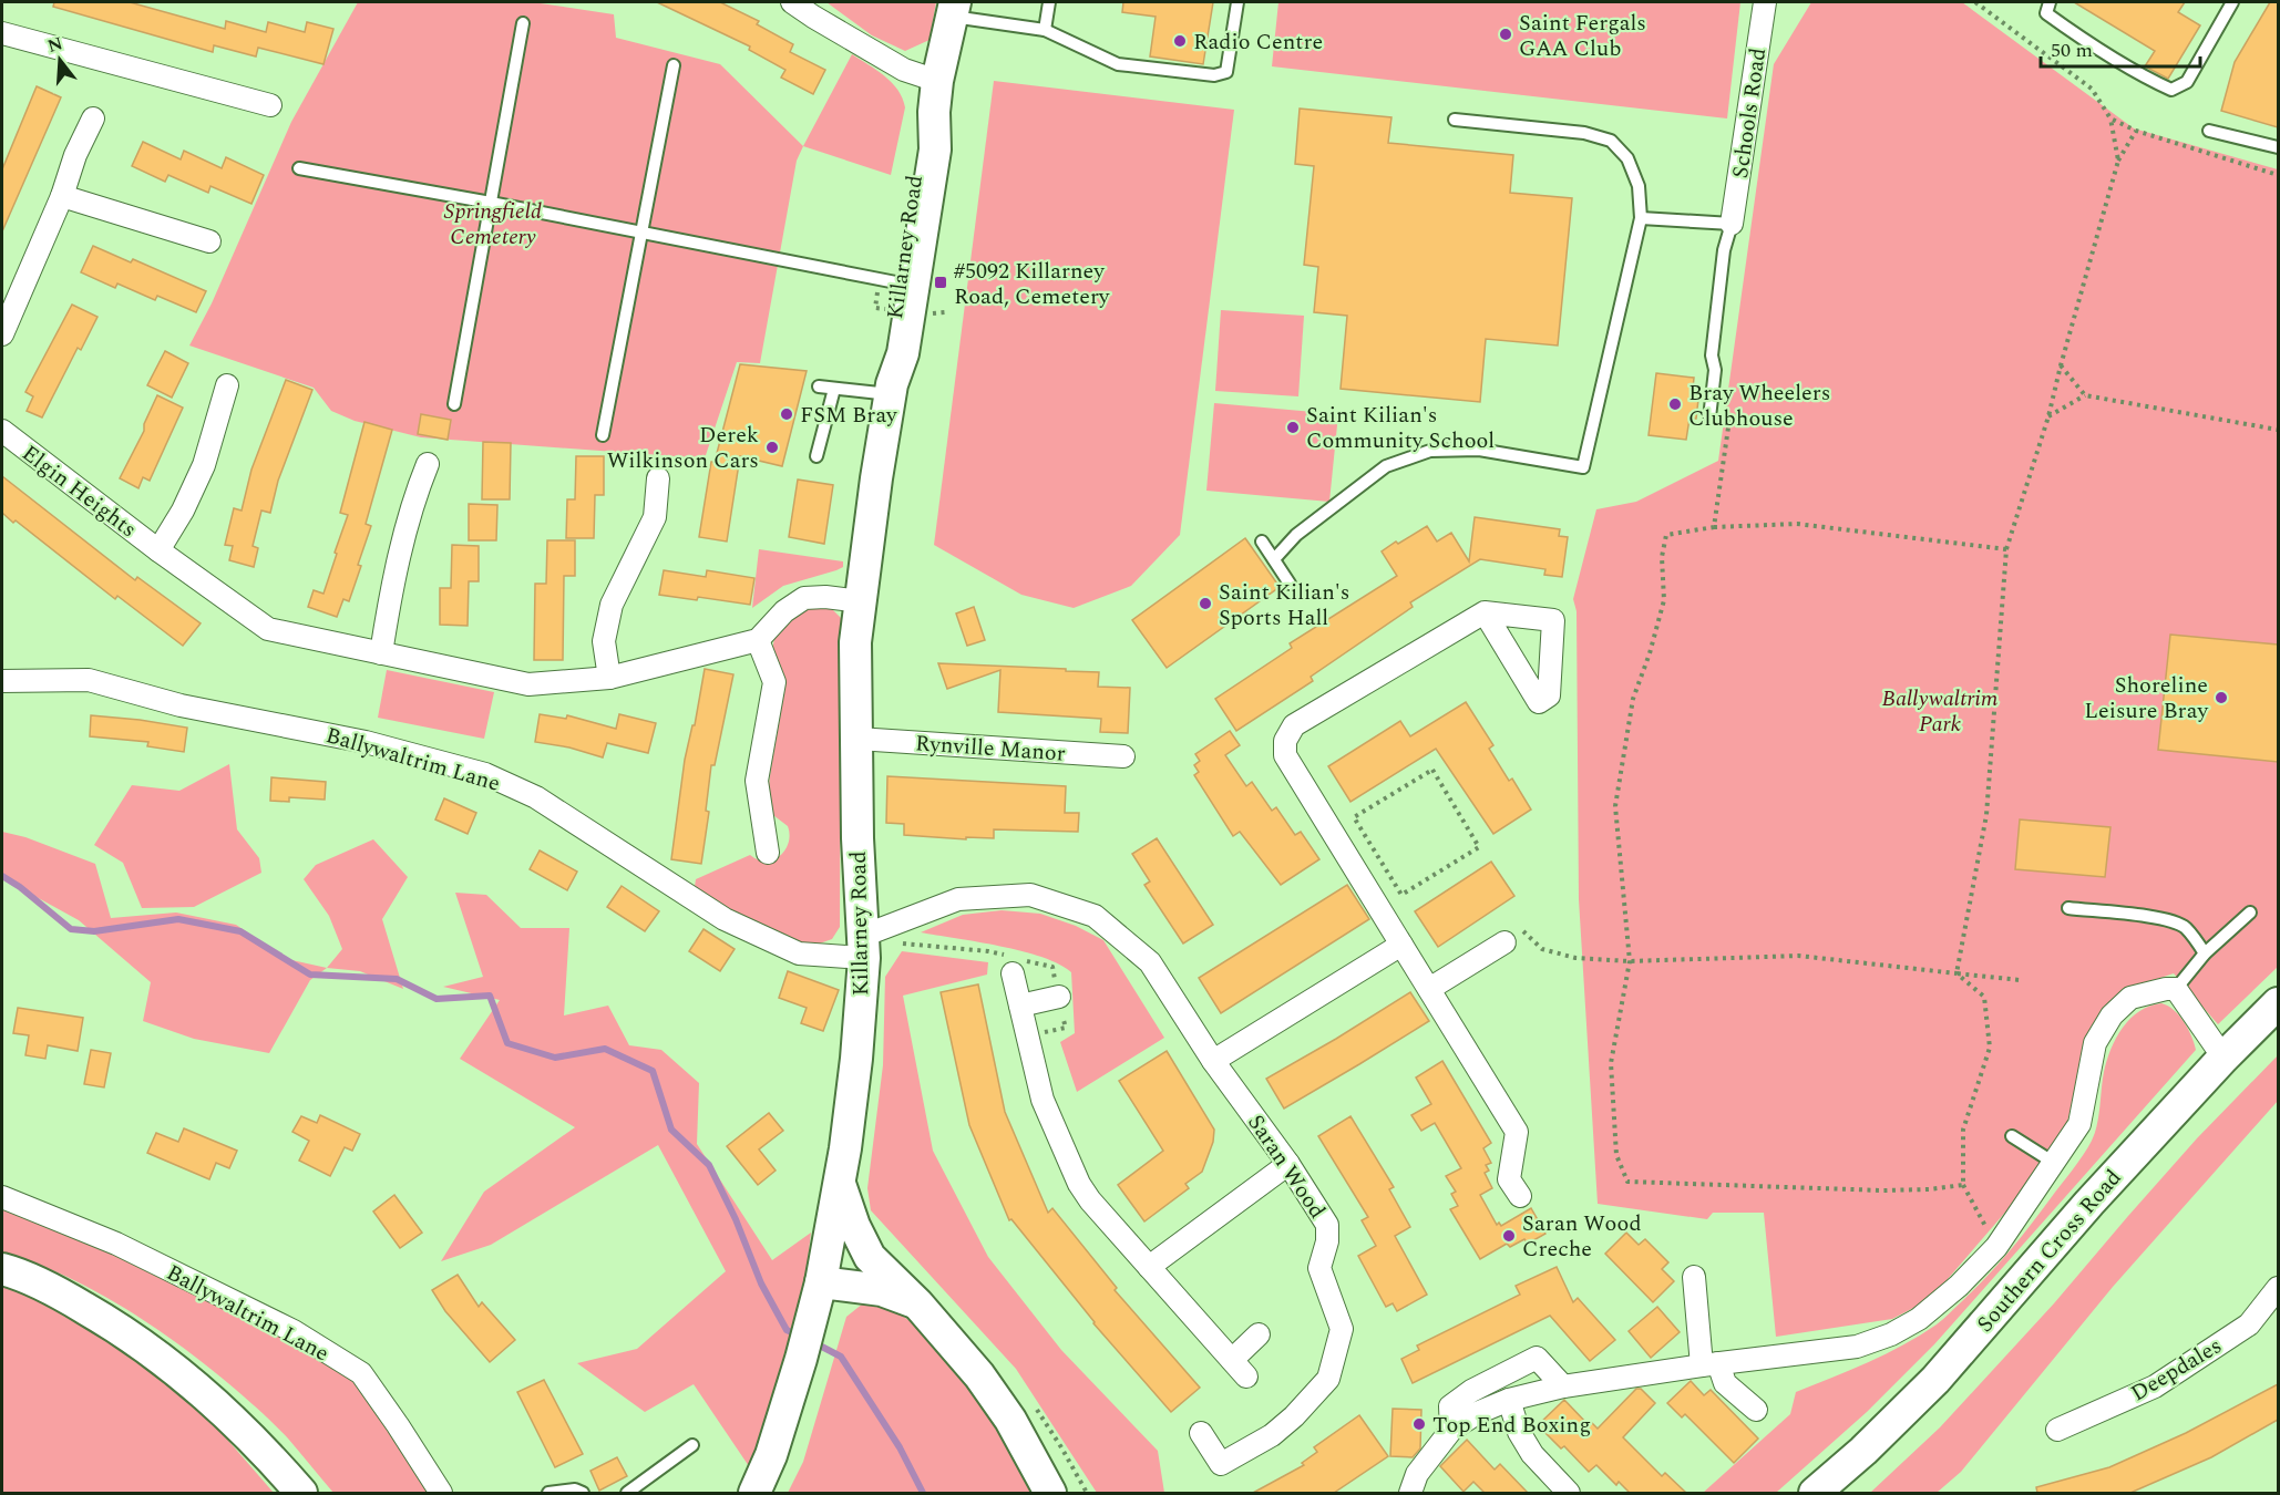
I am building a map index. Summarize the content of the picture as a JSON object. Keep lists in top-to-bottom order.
{
  "streets": {
    "main road": ["Killarney Road", "Southern Cross Road"],
    "street": [
      "Schools Road",
      "Elgin Heights",
      "Rynville Manor",
      "Ballywaltrim Lane",
      "Saran Wood",
      "Deepdales"
    ]
  },
  "crossings": [
    ["Killarney Road", "Rynville Manor"],
    ["Killarney Road", "Ballywaltrim Lane"],
    ["Killarney Road", "Saran Wood"],
    ["Ballywaltrim Lane", "Saran Wood"]
  ],
  "parks": ["Springfield Cemetery", "Ballywaltrim Park"],
  "places": {
    "other": [
      "Saint Fergals GAA Club",
      "Radio Centre",
      "Bray Wheelers Clubhouse",
      "FSM Bray",
      "Saint Kilian's Community School",
      "Derek Wilkinson Cars",
      "Saint Kilian's Sports Hall",
      "Shoreline Leisure Bray",
      "Saran Wood Creche",
      "Top End Boxing"
    ],
    "transit": ["#5092 Killarney Road, Cemetery"]
  },
  "scale_bar": "50 m",
  "north": "top"
}
